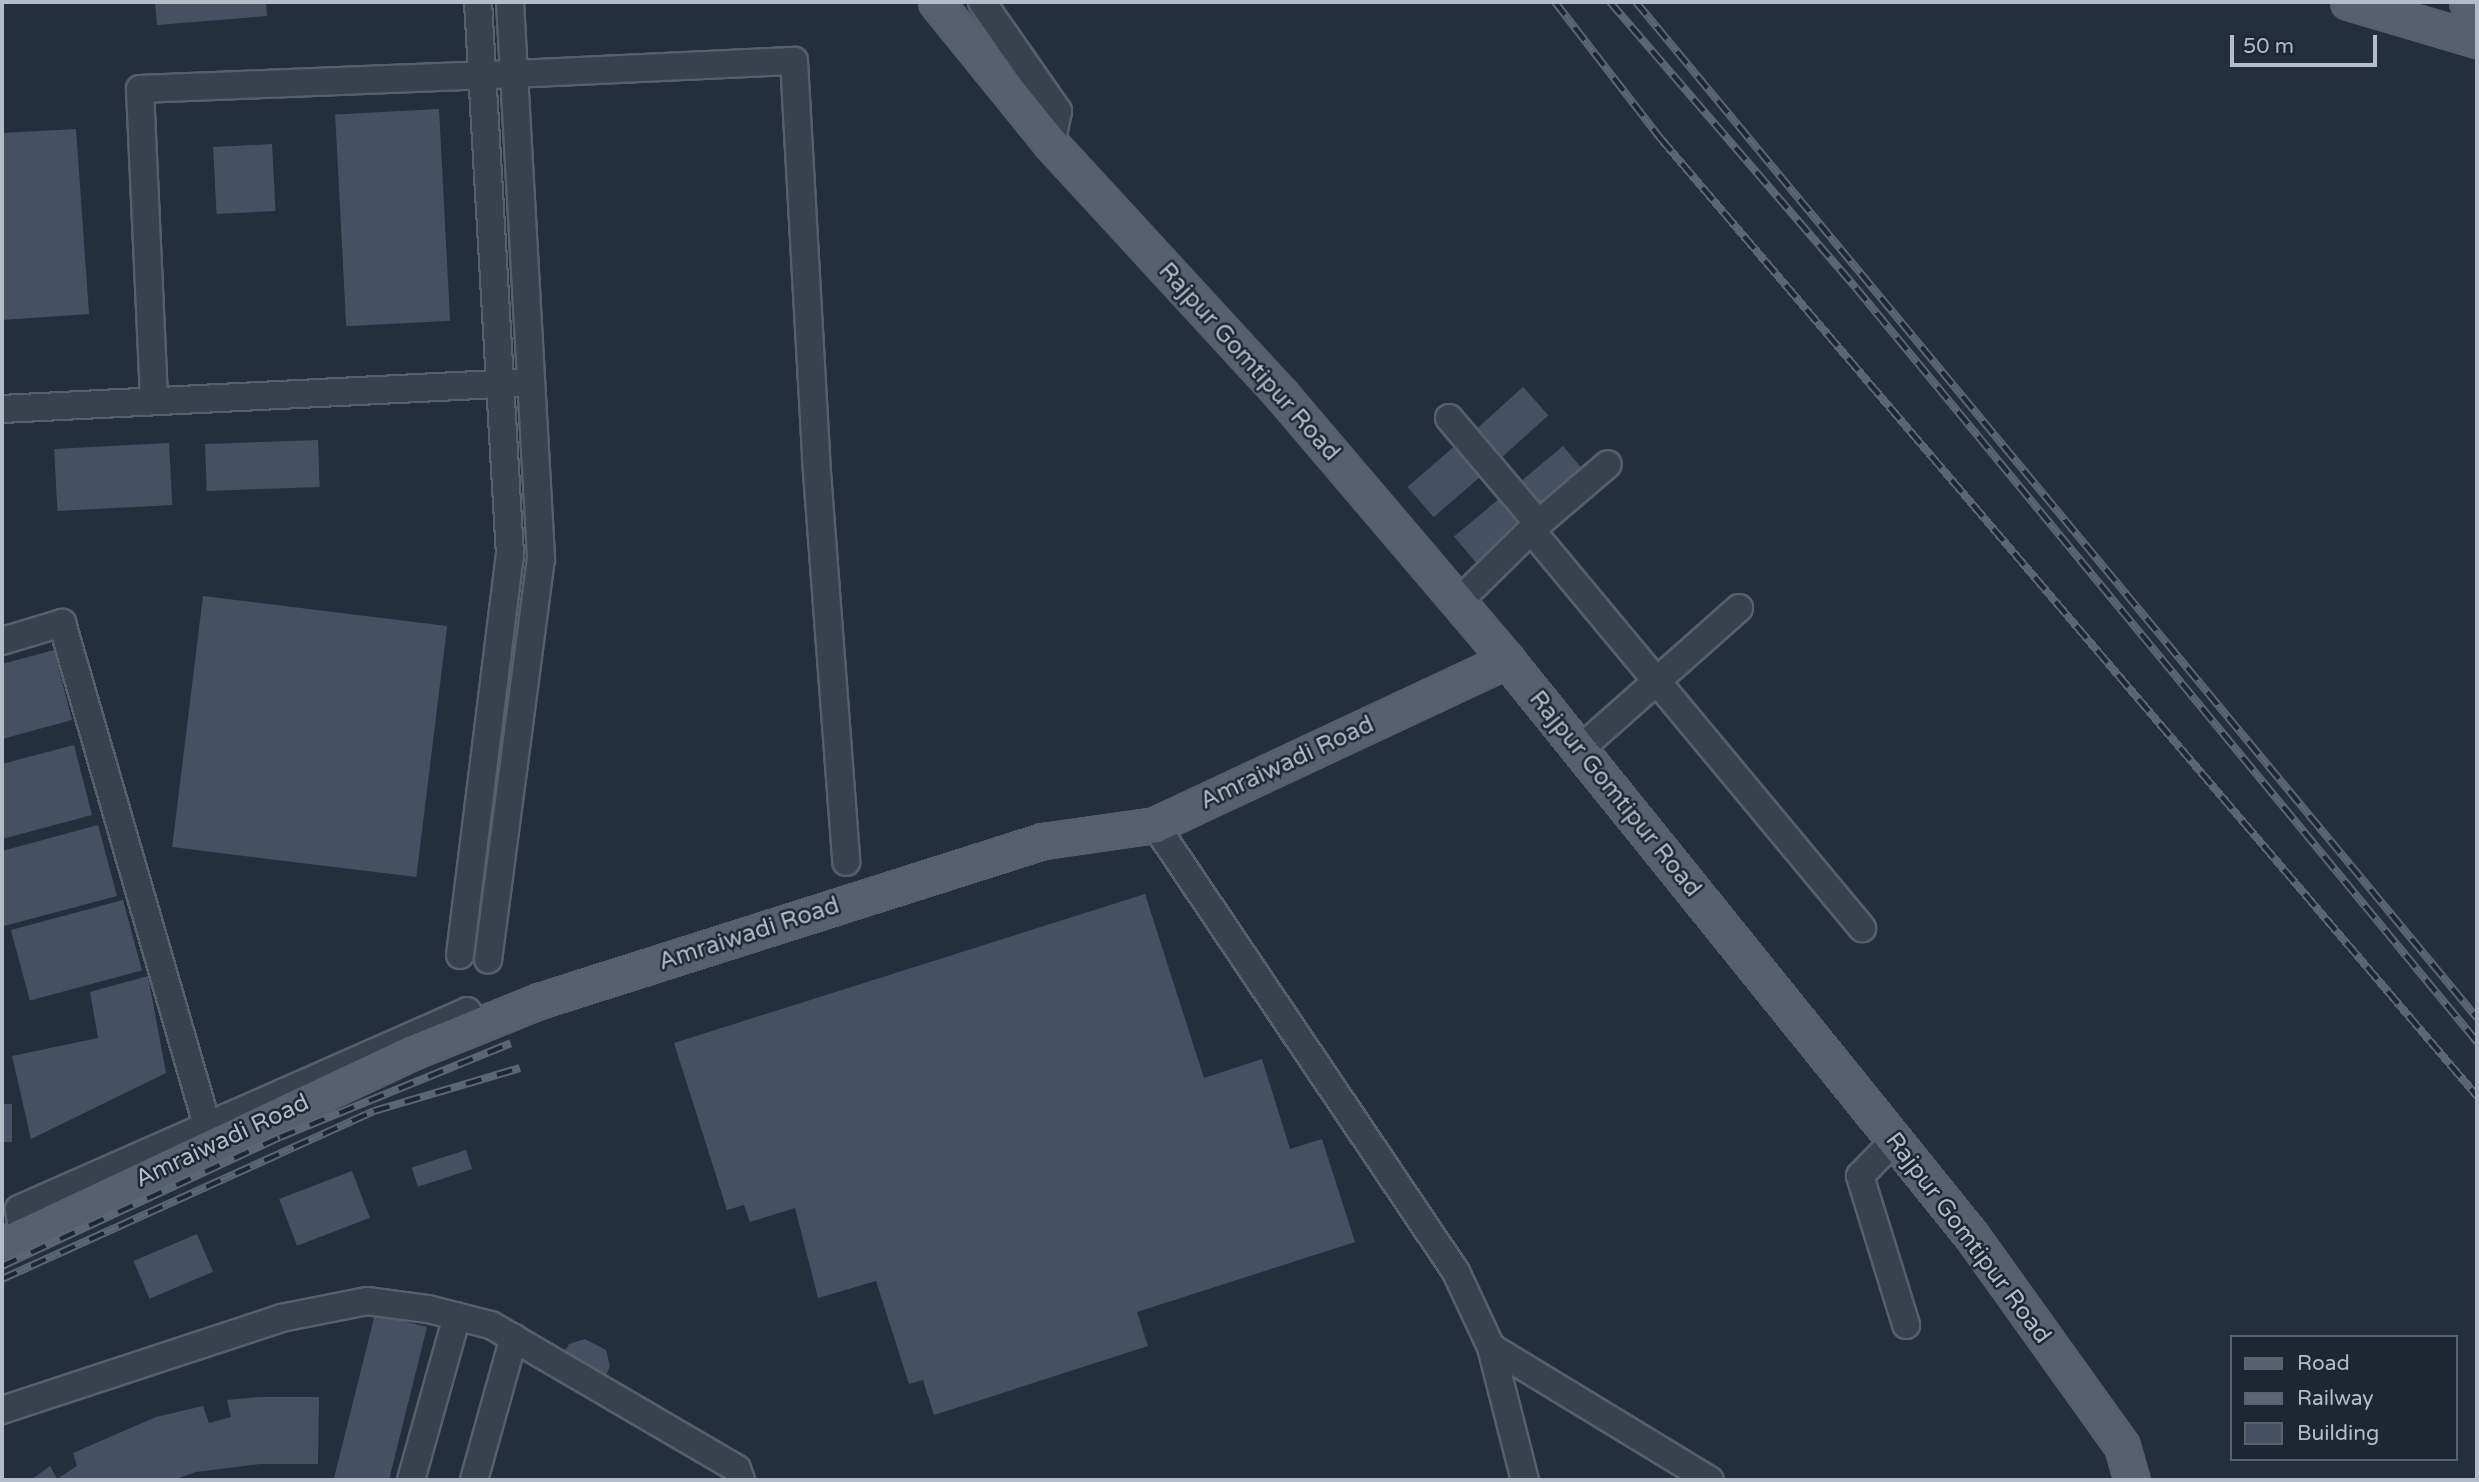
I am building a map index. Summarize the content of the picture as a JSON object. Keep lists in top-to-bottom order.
{
  "streets": {
    "main road": ["Rajpur Gomtipur Road", "Amraiwadi Road"]
  },
  "crossings": [
    ["Rajpur Gomtipur Road", "Amraiwadi Road"]
  ],
  "legend": ["Road", "Railway", "Building"],
  "scale_bar": "50 m"
}
